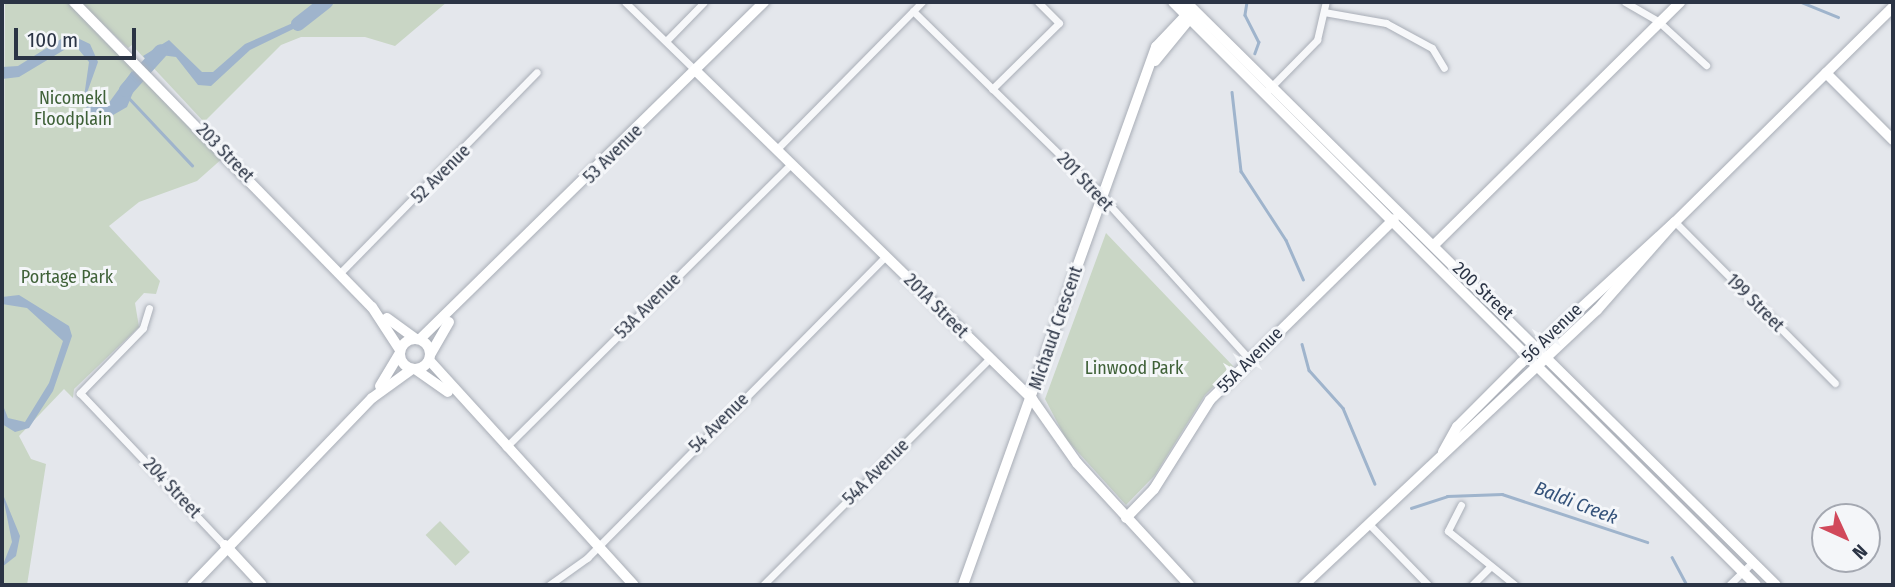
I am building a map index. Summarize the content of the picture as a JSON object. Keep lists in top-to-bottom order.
{
  "streets": {
    "main road": [
      "203 Street",
      "53 Avenue",
      "200 Street",
      "201A Street",
      "Michaud Crescent",
      "56 Avenue",
      "55A Avenue",
      "204 Street"
    ],
    "street": [
      "52 Avenue",
      "201 Street",
      "199 Street",
      "53A Avenue",
      "54 Avenue",
      "54A Avenue"
    ]
  },
  "crossings": [
    ["203 Street", "53 Avenue"],
    ["203 Street", "52 Avenue"],
    ["53 Avenue", "201A Street"],
    ["201 Street", "Michaud Crescent"],
    ["201 Street", "55A Avenue"],
    ["200 Street", "Michaud Crescent"],
    ["200 Street", "56 Avenue"],
    ["200 Street", "55A Avenue"],
    ["199 Street", "56 Avenue"],
    ["53A Avenue", "201A Street"],
    ["201A Street", "Michaud Crescent"],
    ["201A Street", "55A Avenue"],
    ["201A Street", "54 Avenue"],
    ["201A Street", "54A Avenue"]
  ],
  "water": ["Baldi Creek"],
  "parks": ["Nicomekl Floodplain", "Portage Park", "Linwood Park"],
  "scale_bar": "100 m",
  "north": "bottom right"
}
